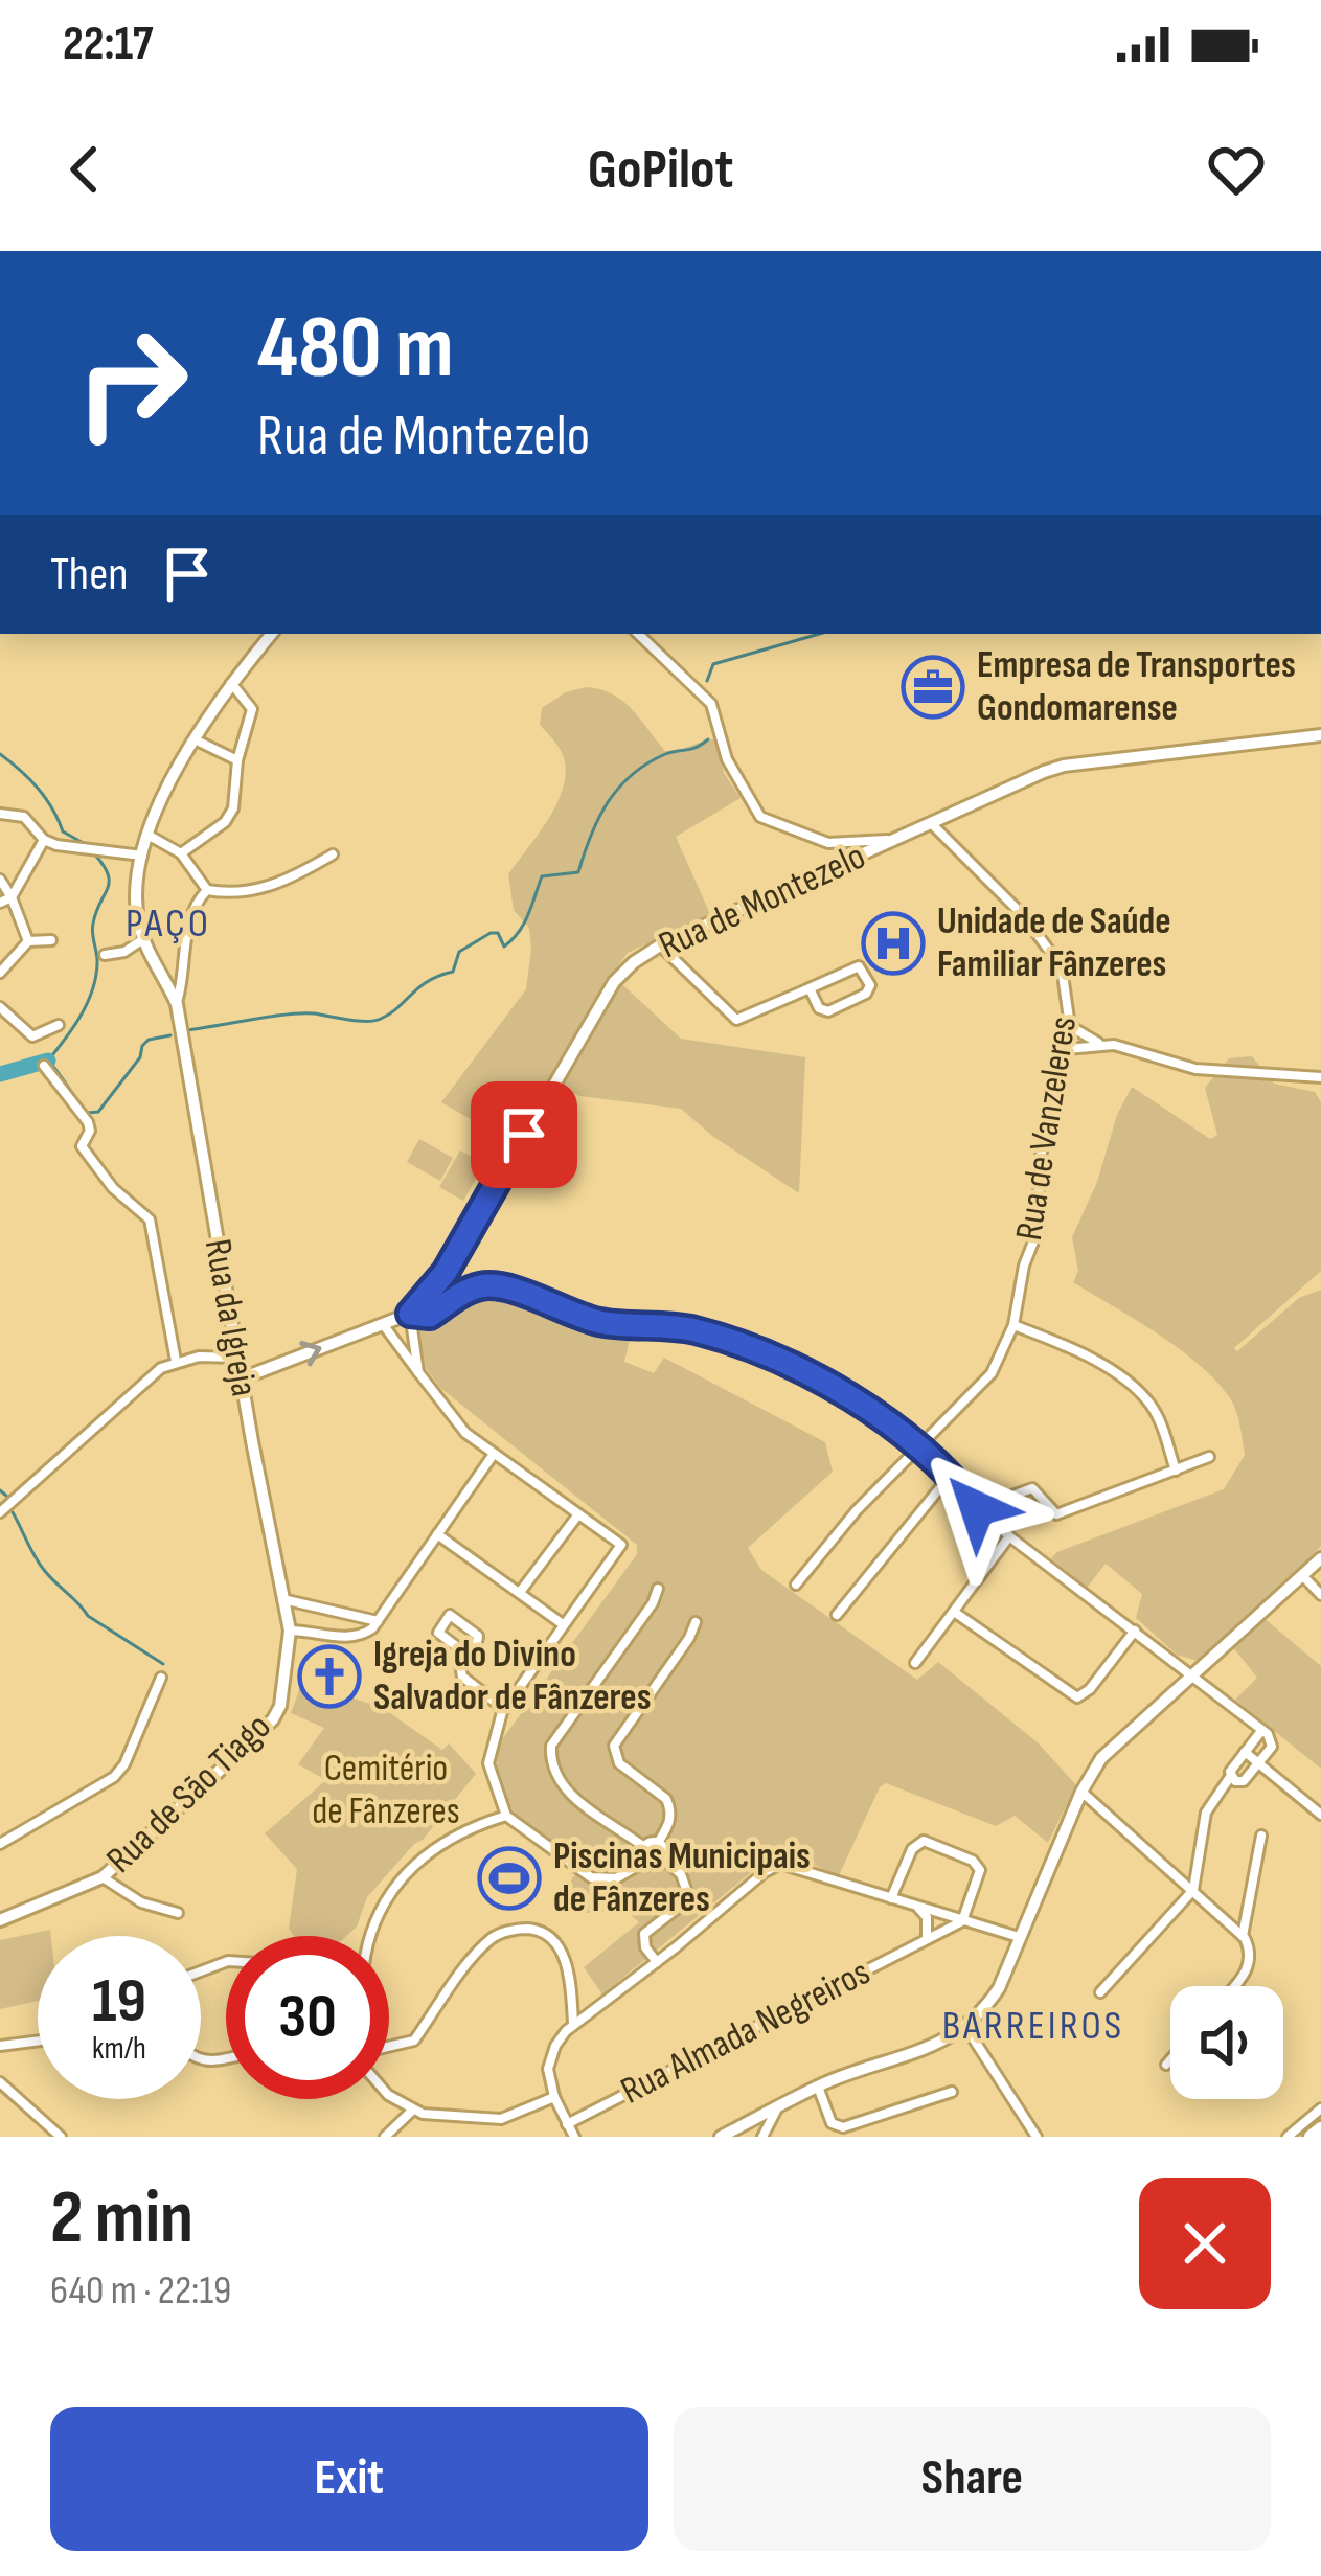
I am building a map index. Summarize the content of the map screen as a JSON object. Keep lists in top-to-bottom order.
{
  "streets": {
    "street": [
      "Rua de Montezelo",
      "Rua de Vanzeleres",
      "Rua da Igreja",
      "Rua de São Tiago",
      "Rua Almada Negreiros"
    ]
  },
  "crossings": [
    ["Rua de Montezelo", "Rua de Vanzeleres"],
    ["Rua de Montezelo", "Rua da Igreja"],
    ["Rua da Igreja", "Rua de São Tiago"]
  ],
  "districts": ["PAÇO", "BARREIROS"],
  "parks": ["Cemitério de Fânzeres"],
  "places": {
    "office": ["Empresa de Transportes Gondomarense"],
    "hospital": ["Unidade de Saúde Familiar Fânzeres"],
    "church": ["Igreja do Divino Salvador de Fânzeres"],
    "sports": ["Piscinas Municipais de Fânzeres"]
  },
  "page": {
    "status": "22:17",
    "header": "GoPilot",
    "turn": ["480 m", "Rua de Montezelo"],
    "then": "Then",
    "speed": "19 km/h",
    "limit": "30",
    "heading": ["2 min", "640 m · 22:19"],
    "buttons": ["Exit", "Share"]
  }
}
